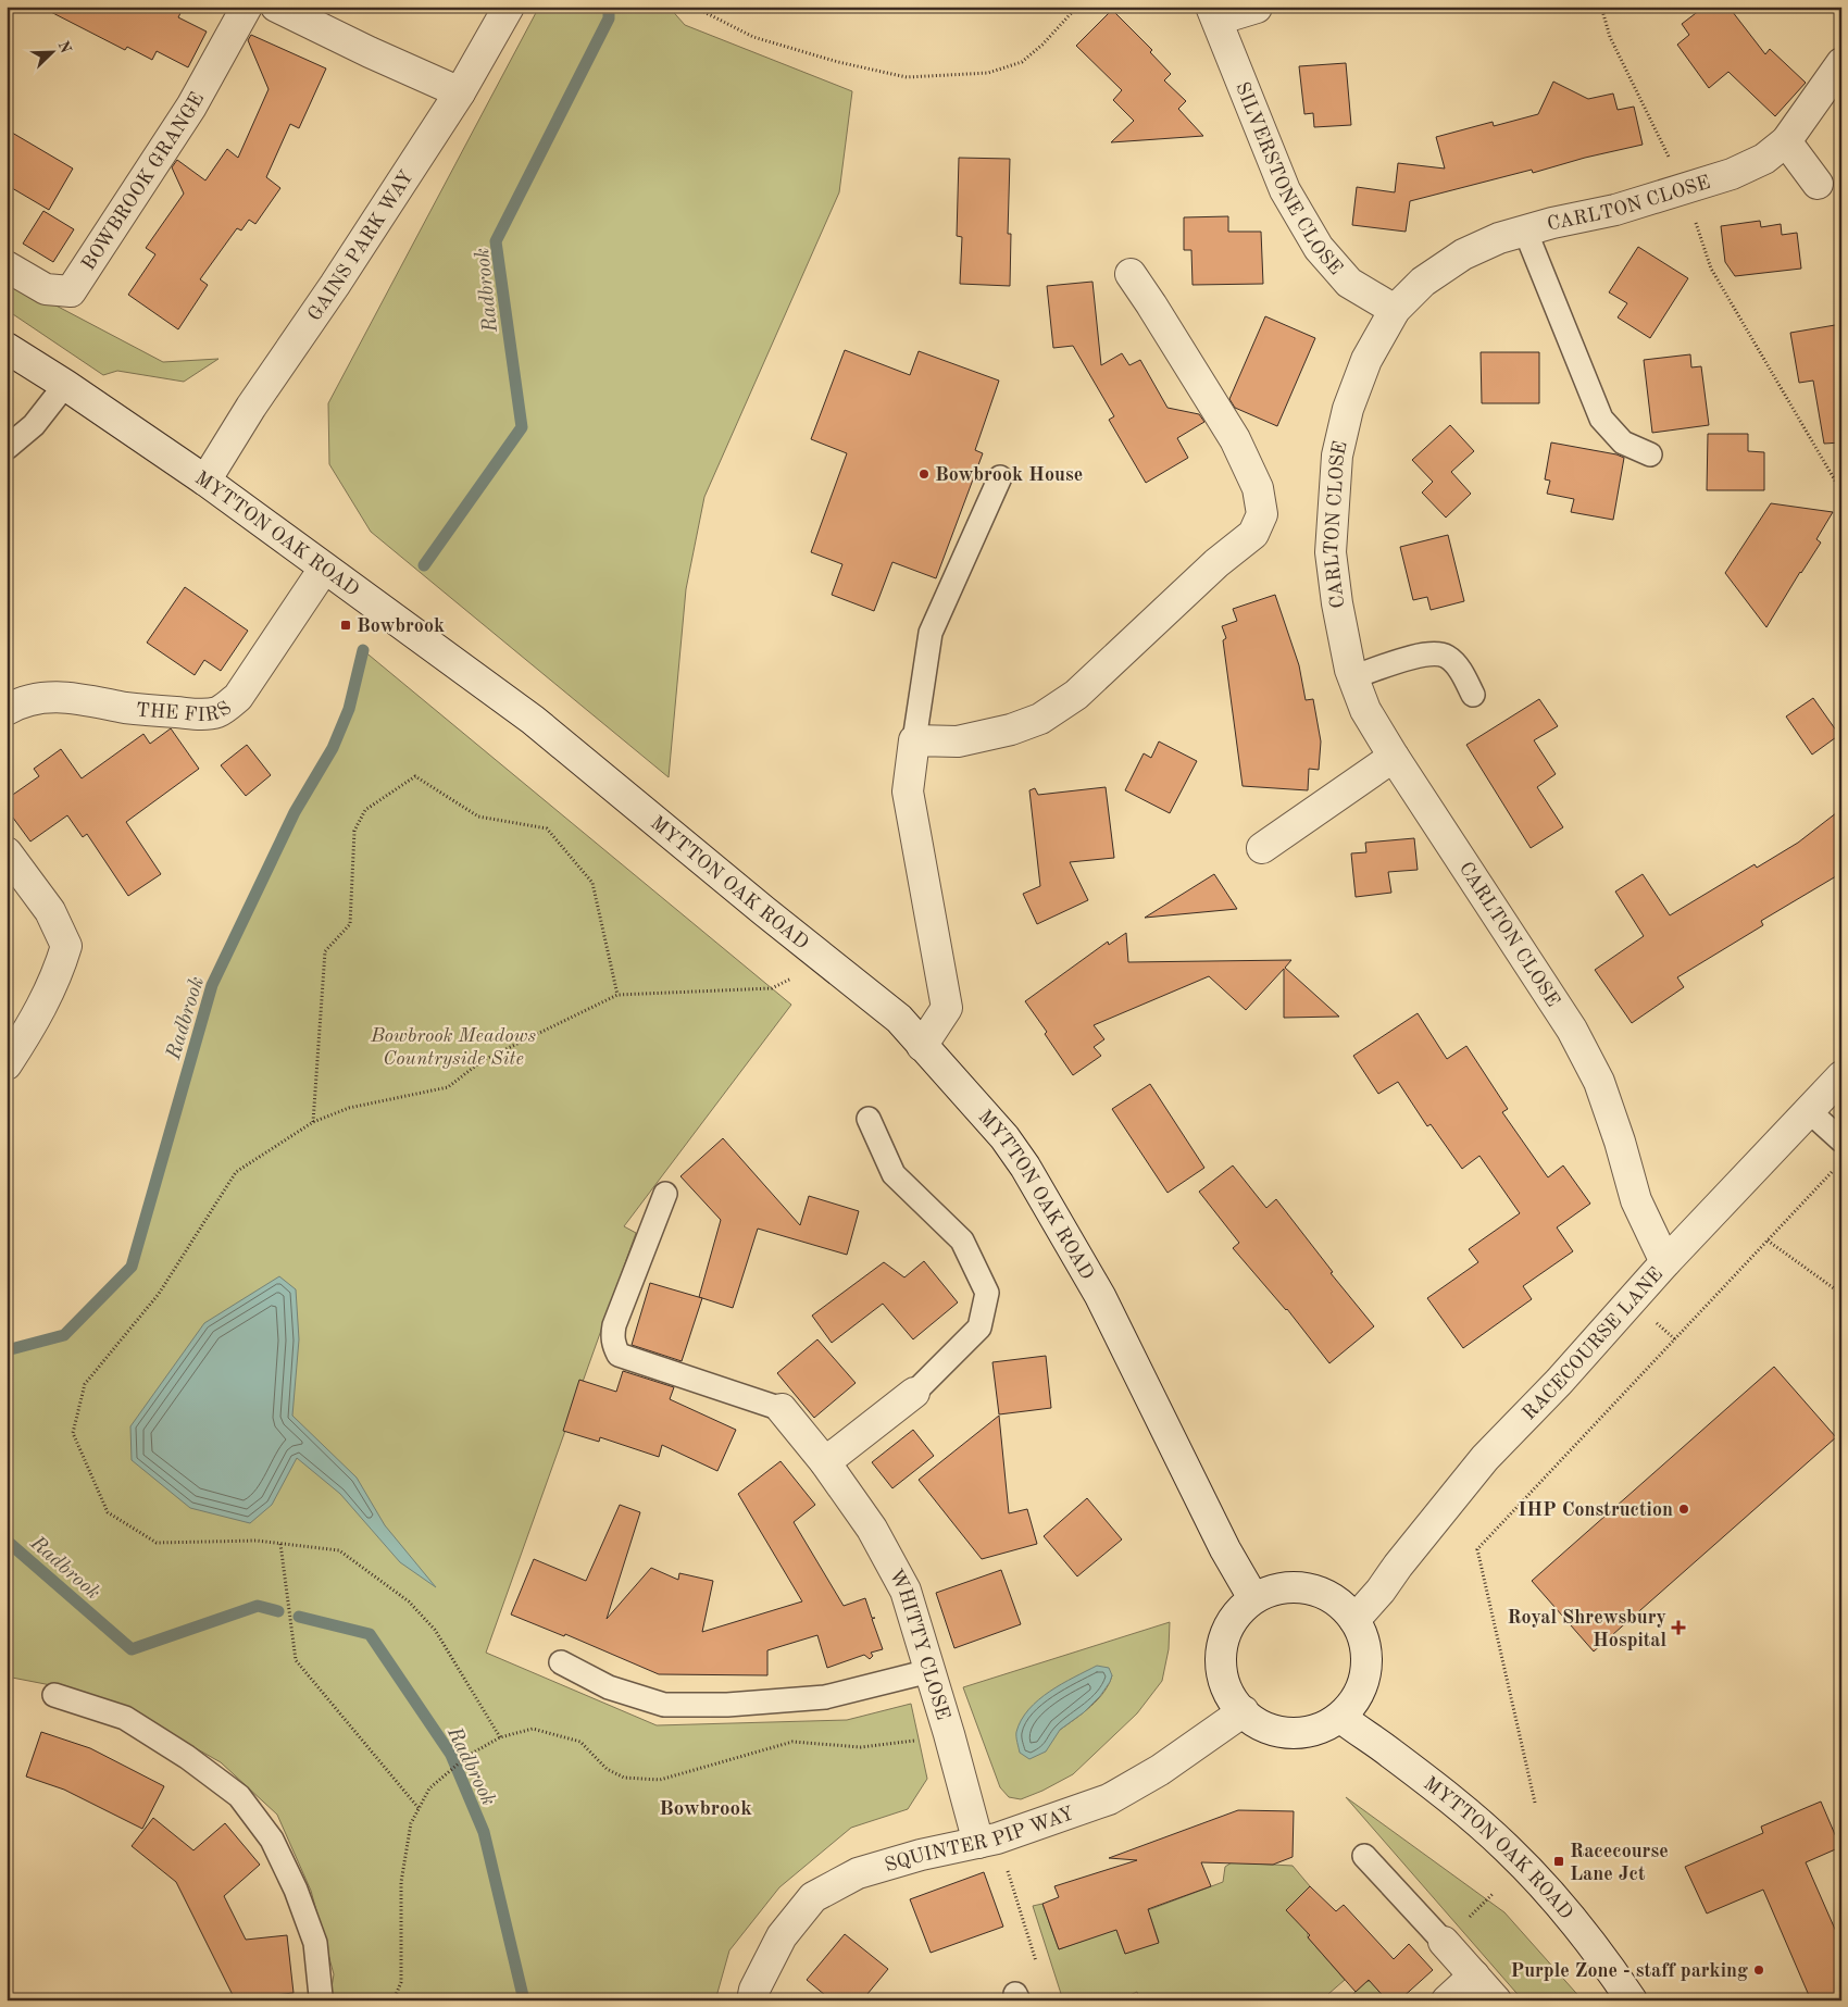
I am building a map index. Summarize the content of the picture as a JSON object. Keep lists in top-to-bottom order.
{
  "streets": {
    "street": [
      "SILVERSTONE CLOSE",
      "BOWBROOK GRANGE",
      "CARLTON CLOSE",
      "GAINS PARK WAY",
      "MYTTON OAK ROAD",
      "THE FIRS",
      "RACECOURSE LANE",
      "WHITTY CLOSE",
      "SQUINTER PIP WAY"
    ]
  },
  "crossings": [
    ["SILVERSTONE CLOSE", "CARLTON CLOSE"],
    ["CARLTON CLOSE", "RACECOURSE LANE"],
    ["GAINS PARK WAY", "MYTTON OAK ROAD"],
    ["MYTTON OAK ROAD", "THE FIRS"],
    ["MYTTON OAK ROAD", "RACECOURSE LANE"],
    ["MYTTON OAK ROAD", "SQUINTER PIP WAY"],
    ["RACECOURSE LANE", "SQUINTER PIP WAY"],
    ["WHITTY CLOSE", "SQUINTER PIP WAY"]
  ],
  "districts": ["Bowbrook"],
  "water": ["Radbrook"],
  "parks": ["Bowbrook Meadows Countryside Site"],
  "places": {
    "other": ["Bowbrook House", "IHP Construction", "Purple Zone - staff parking"],
    "transit": ["Bowbrook", "Racecourse Lane Jct"],
    "health": ["Royal Shrewsbury Hospital"]
  },
  "north": "top right"
}
